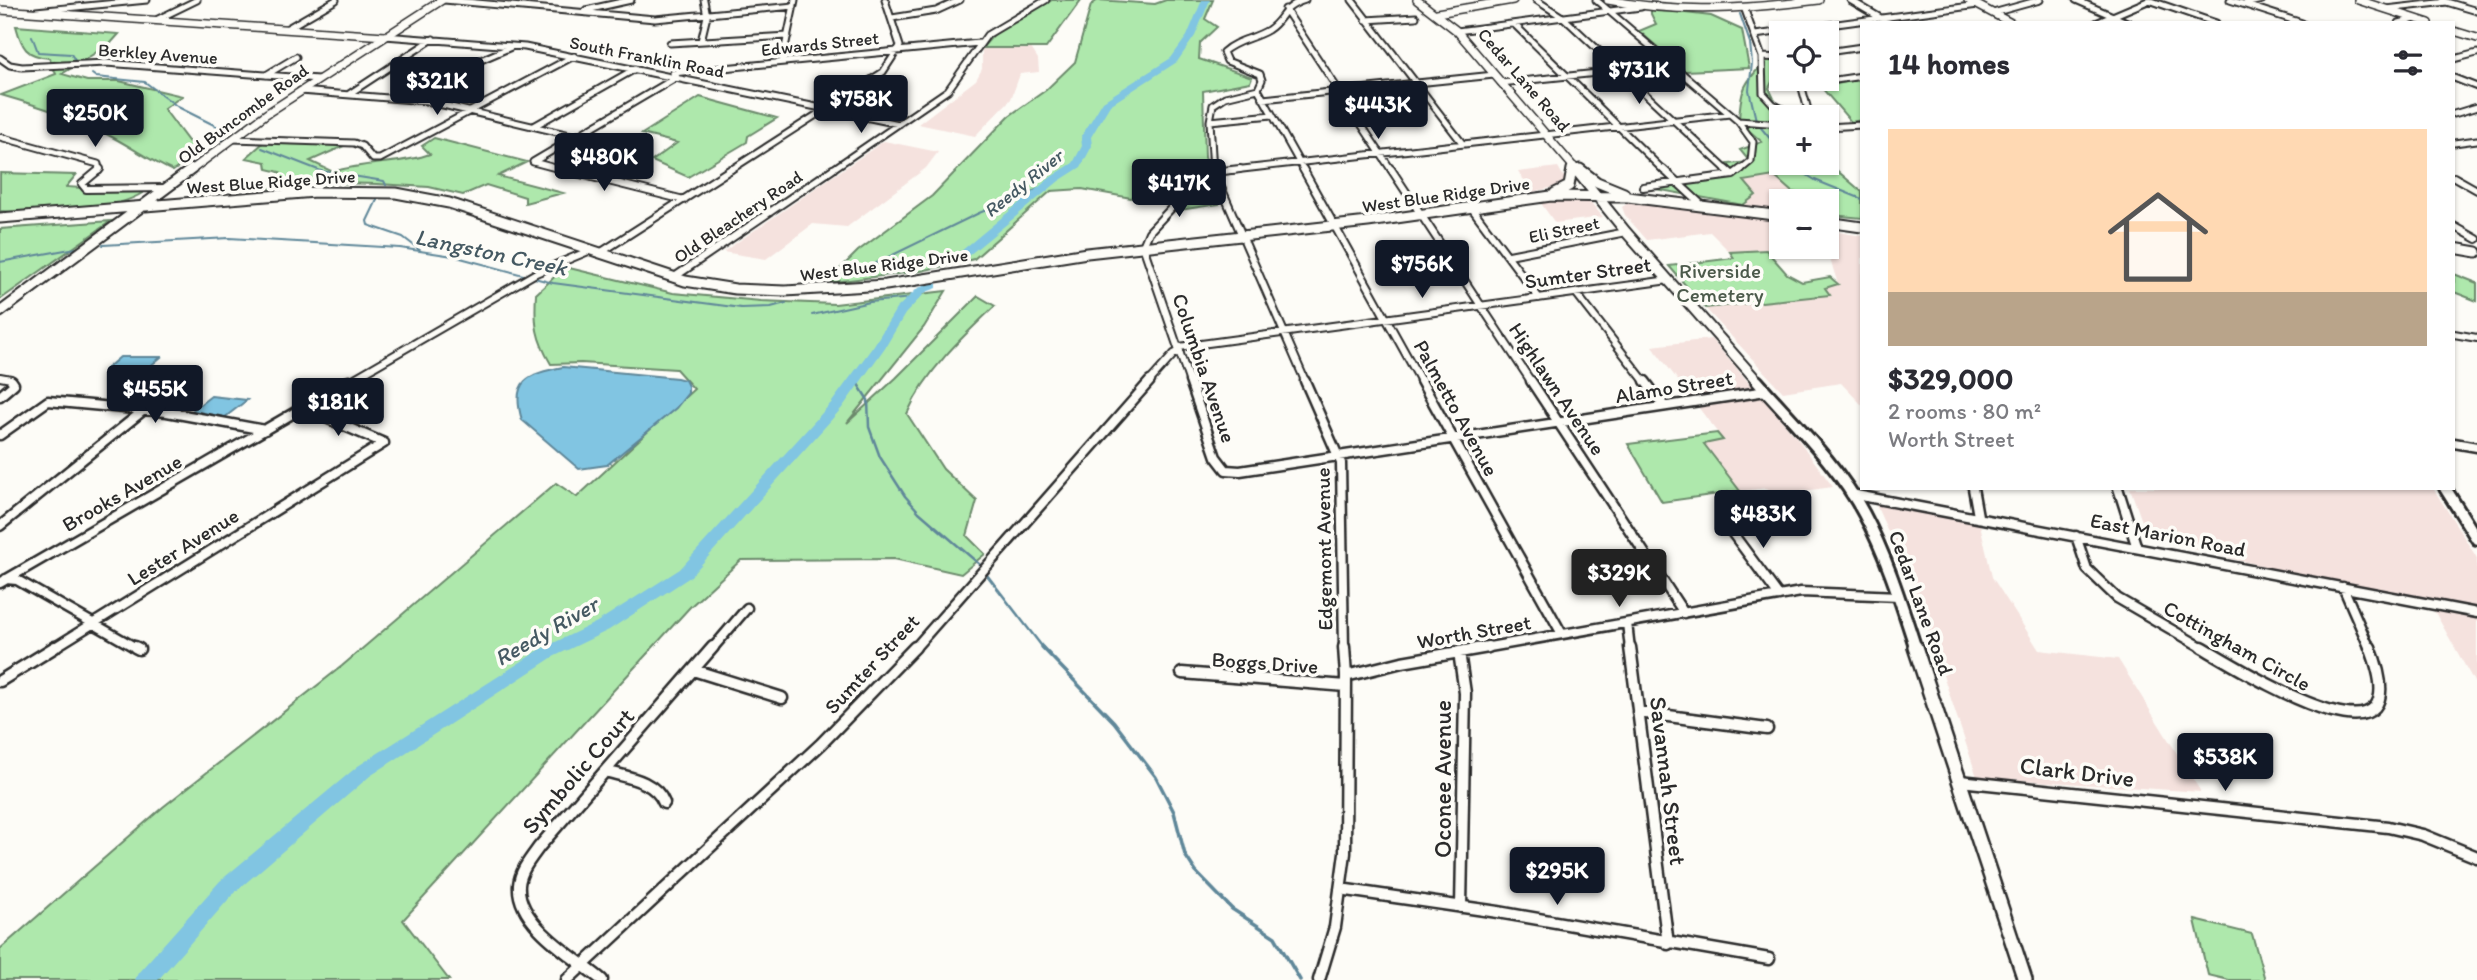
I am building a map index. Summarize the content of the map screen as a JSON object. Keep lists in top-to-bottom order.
{
  "streets": {
    "main road": ["Cedar Lane Road", "Old Buncombe Road", "West Blue Ridge Drive"],
    "street": [
      "Edwards Street",
      "Berkley Avenue",
      "South Franklin Road",
      "Old Bleachery Road",
      "Eli Street",
      "Sumter Street",
      "Columbia Avenue",
      "Alamo Street",
      "Highlawn Avenue",
      "Palmetto Avenue",
      "Brooks Avenue",
      "East Marion Road",
      "Lester Avenue",
      "Edgemont Avenue",
      "Worth Street",
      "Cottingham Circle",
      "Boggs Drive",
      "Symbolic Court",
      "Clark Drive",
      "Oconee Avenue",
      "Savannah Street"
    ]
  },
  "crossings": [
    ["Edwards Street", "South Franklin Road"],
    ["Edwards Street", "Old Bleachery Road"],
    ["Edwards Street", "Brooks Avenue"],
    ["Berkley Avenue", "Old Buncombe Road"],
    ["South Franklin Road", "Old Buncombe Road"],
    ["South Franklin Road", "Old Bleachery Road"],
    ["South Franklin Road", "Brooks Avenue"],
    ["Cedar Lane Road", "West Blue Ridge Drive"],
    ["Cedar Lane Road", "Eli Street"],
    ["Cedar Lane Road", "Sumter Street"],
    ["Cedar Lane Road", "Alamo Street"],
    ["Cedar Lane Road", "East Marion Road"],
    ["Cedar Lane Road", "Worth Street"],
    ["Cedar Lane Road", "Clark Drive"],
    ["Old Buncombe Road", "West Blue Ridge Drive"],
    ["West Blue Ridge Drive", "Old Bleachery Road"],
    ["West Blue Ridge Drive", "Columbia Avenue"],
    ["West Blue Ridge Drive", "Highlawn Avenue"],
    ["West Blue Ridge Drive", "Palmetto Avenue"],
    ["West Blue Ridge Drive", "Brooks Avenue"],
    ["West Blue Ridge Drive", "Edgemont Avenue"],
    ["Sumter Street", "Columbia Avenue"],
    ["Sumter Street", "Highlawn Avenue"],
    ["Sumter Street", "Palmetto Avenue"],
    ["Sumter Street", "Edgemont Avenue"],
    ["Sumter Street", "Symbolic Court"],
    ["Columbia Avenue", "Alamo Street"],
    ["Columbia Avenue", "Edgemont Avenue"],
    ["Alamo Street", "Highlawn Avenue"],
    ["Alamo Street", "Palmetto Avenue"],
    ["Alamo Street", "Edgemont Avenue"],
    ["Highlawn Avenue", "Palmetto Avenue"],
    ["Highlawn Avenue", "Worth Street"],
    ["Palmetto Avenue", "Worth Street"],
    ["Brooks Avenue", "Lester Avenue"],
    ["East Marion Road", "Cottingham Circle"],
    ["Edgemont Avenue", "Worth Street"],
    ["Edgemont Avenue", "Boggs Drive"],
    ["Worth Street", "Boggs Drive"],
    ["Worth Street", "Oconee Avenue"],
    ["Worth Street", "Savannah Street"]
  ],
  "water": ["Reedy River", "Langston Creek"],
  "parks": ["Riverside Cemetery"],
  "page": {
    "map_buttons": ["+", "−"],
    "heading": "14 homes",
    "price": [
      "$731K",
      "$321K",
      "$758K",
      "$443K",
      "$250K",
      "$480K",
      "$417K",
      "$756K",
      "$455K",
      "$181K",
      "$483K",
      "$329K",
      "$538K",
      "$295K"
    ],
    "list": [
      {
        "name": "$329,000",
        "note": "2 rooms · 80 m² · Worth Street"
      }
    ]
  }
}
